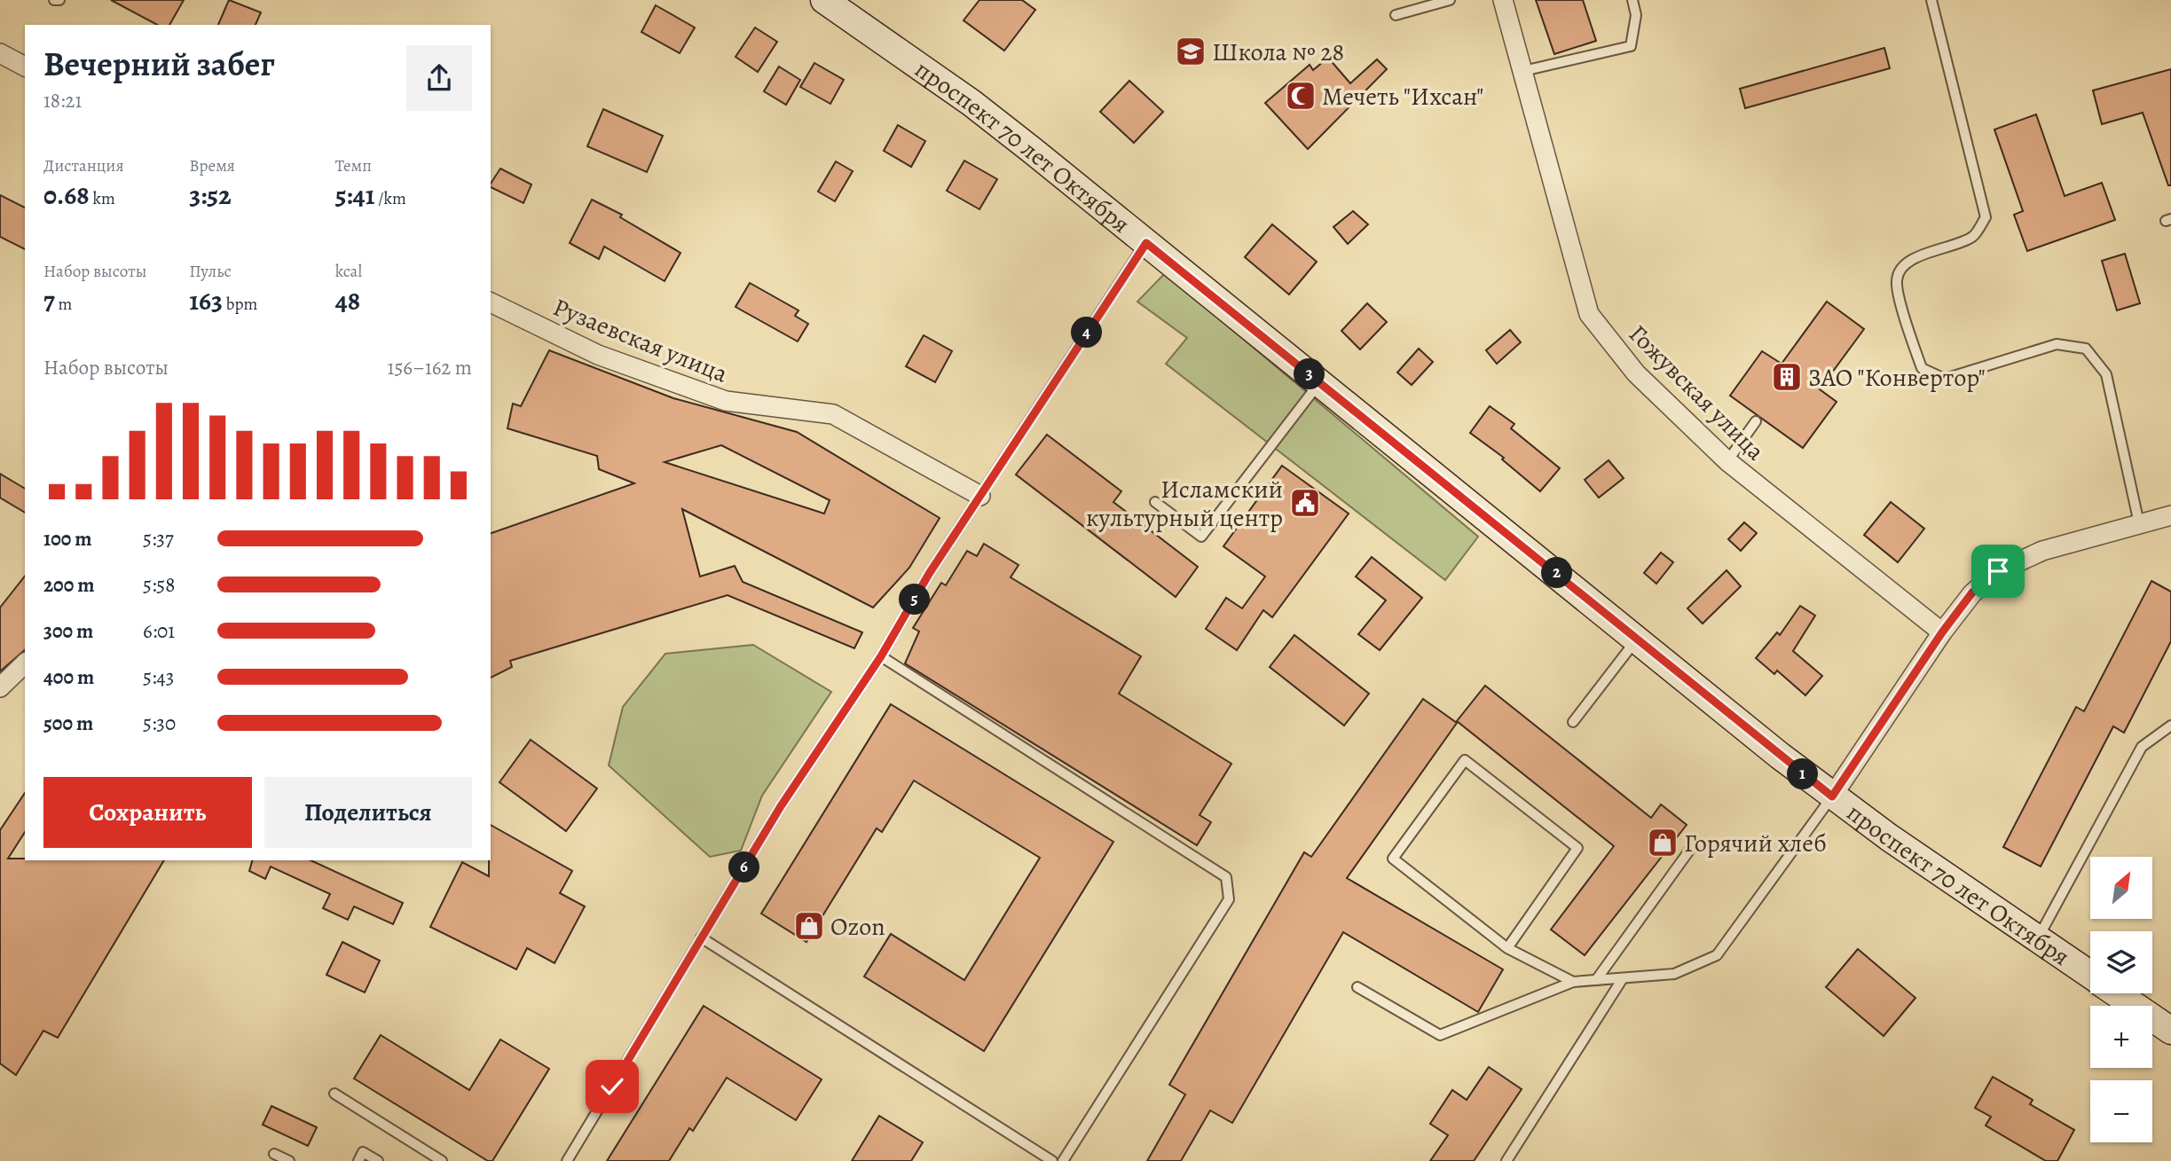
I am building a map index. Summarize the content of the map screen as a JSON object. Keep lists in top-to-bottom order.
{
  "streets": {
    "main road": ["проспект 70 лет Октября"],
    "street": ["Рузаевская улица", "Гожувская улица"]
  },
  "places": {
    "school or university": ["Школа № 28"],
    "mosque": ["Мечеть \"Ихсан\""],
    "building": ["ЗАО \"Конвертор\""],
    "public building": ["Исламский культурный центр"],
    "shop": ["Горячий хлеб", "Ozon"]
  },
  "north": "top right",
  "page": {
    "heading": ["Вечерний забег", "18:21"],
    "stats": [
      ["Дистанция", "0.68 km"],
      ["Время", "3:52"],
      ["Темп", "5:41 /km"],
      ["Набор высоты", "7 m"],
      ["Пульс", "163 bpm"],
      ["kcal", "48"]
    ],
    "pins": [
      "4",
      "3",
      "2",
      "5",
      "1",
      "6"
    ],
    "chart": ["Набор высоты", "156–162 m"],
    "list": [
      {
        "name": "100 m",
        "note": "5:37"
      },
      {
        "name": "200 m",
        "note": "5:58"
      },
      {
        "name": "300 m",
        "note": "6:01"
      },
      {
        "name": "400 m",
        "note": "5:43"
      },
      {
        "name": "500 m",
        "note": "5:30"
      }
    ],
    "buttons": ["Сохранить", "Поделиться"],
    "map_buttons": ["+", "−"]
  }
}
